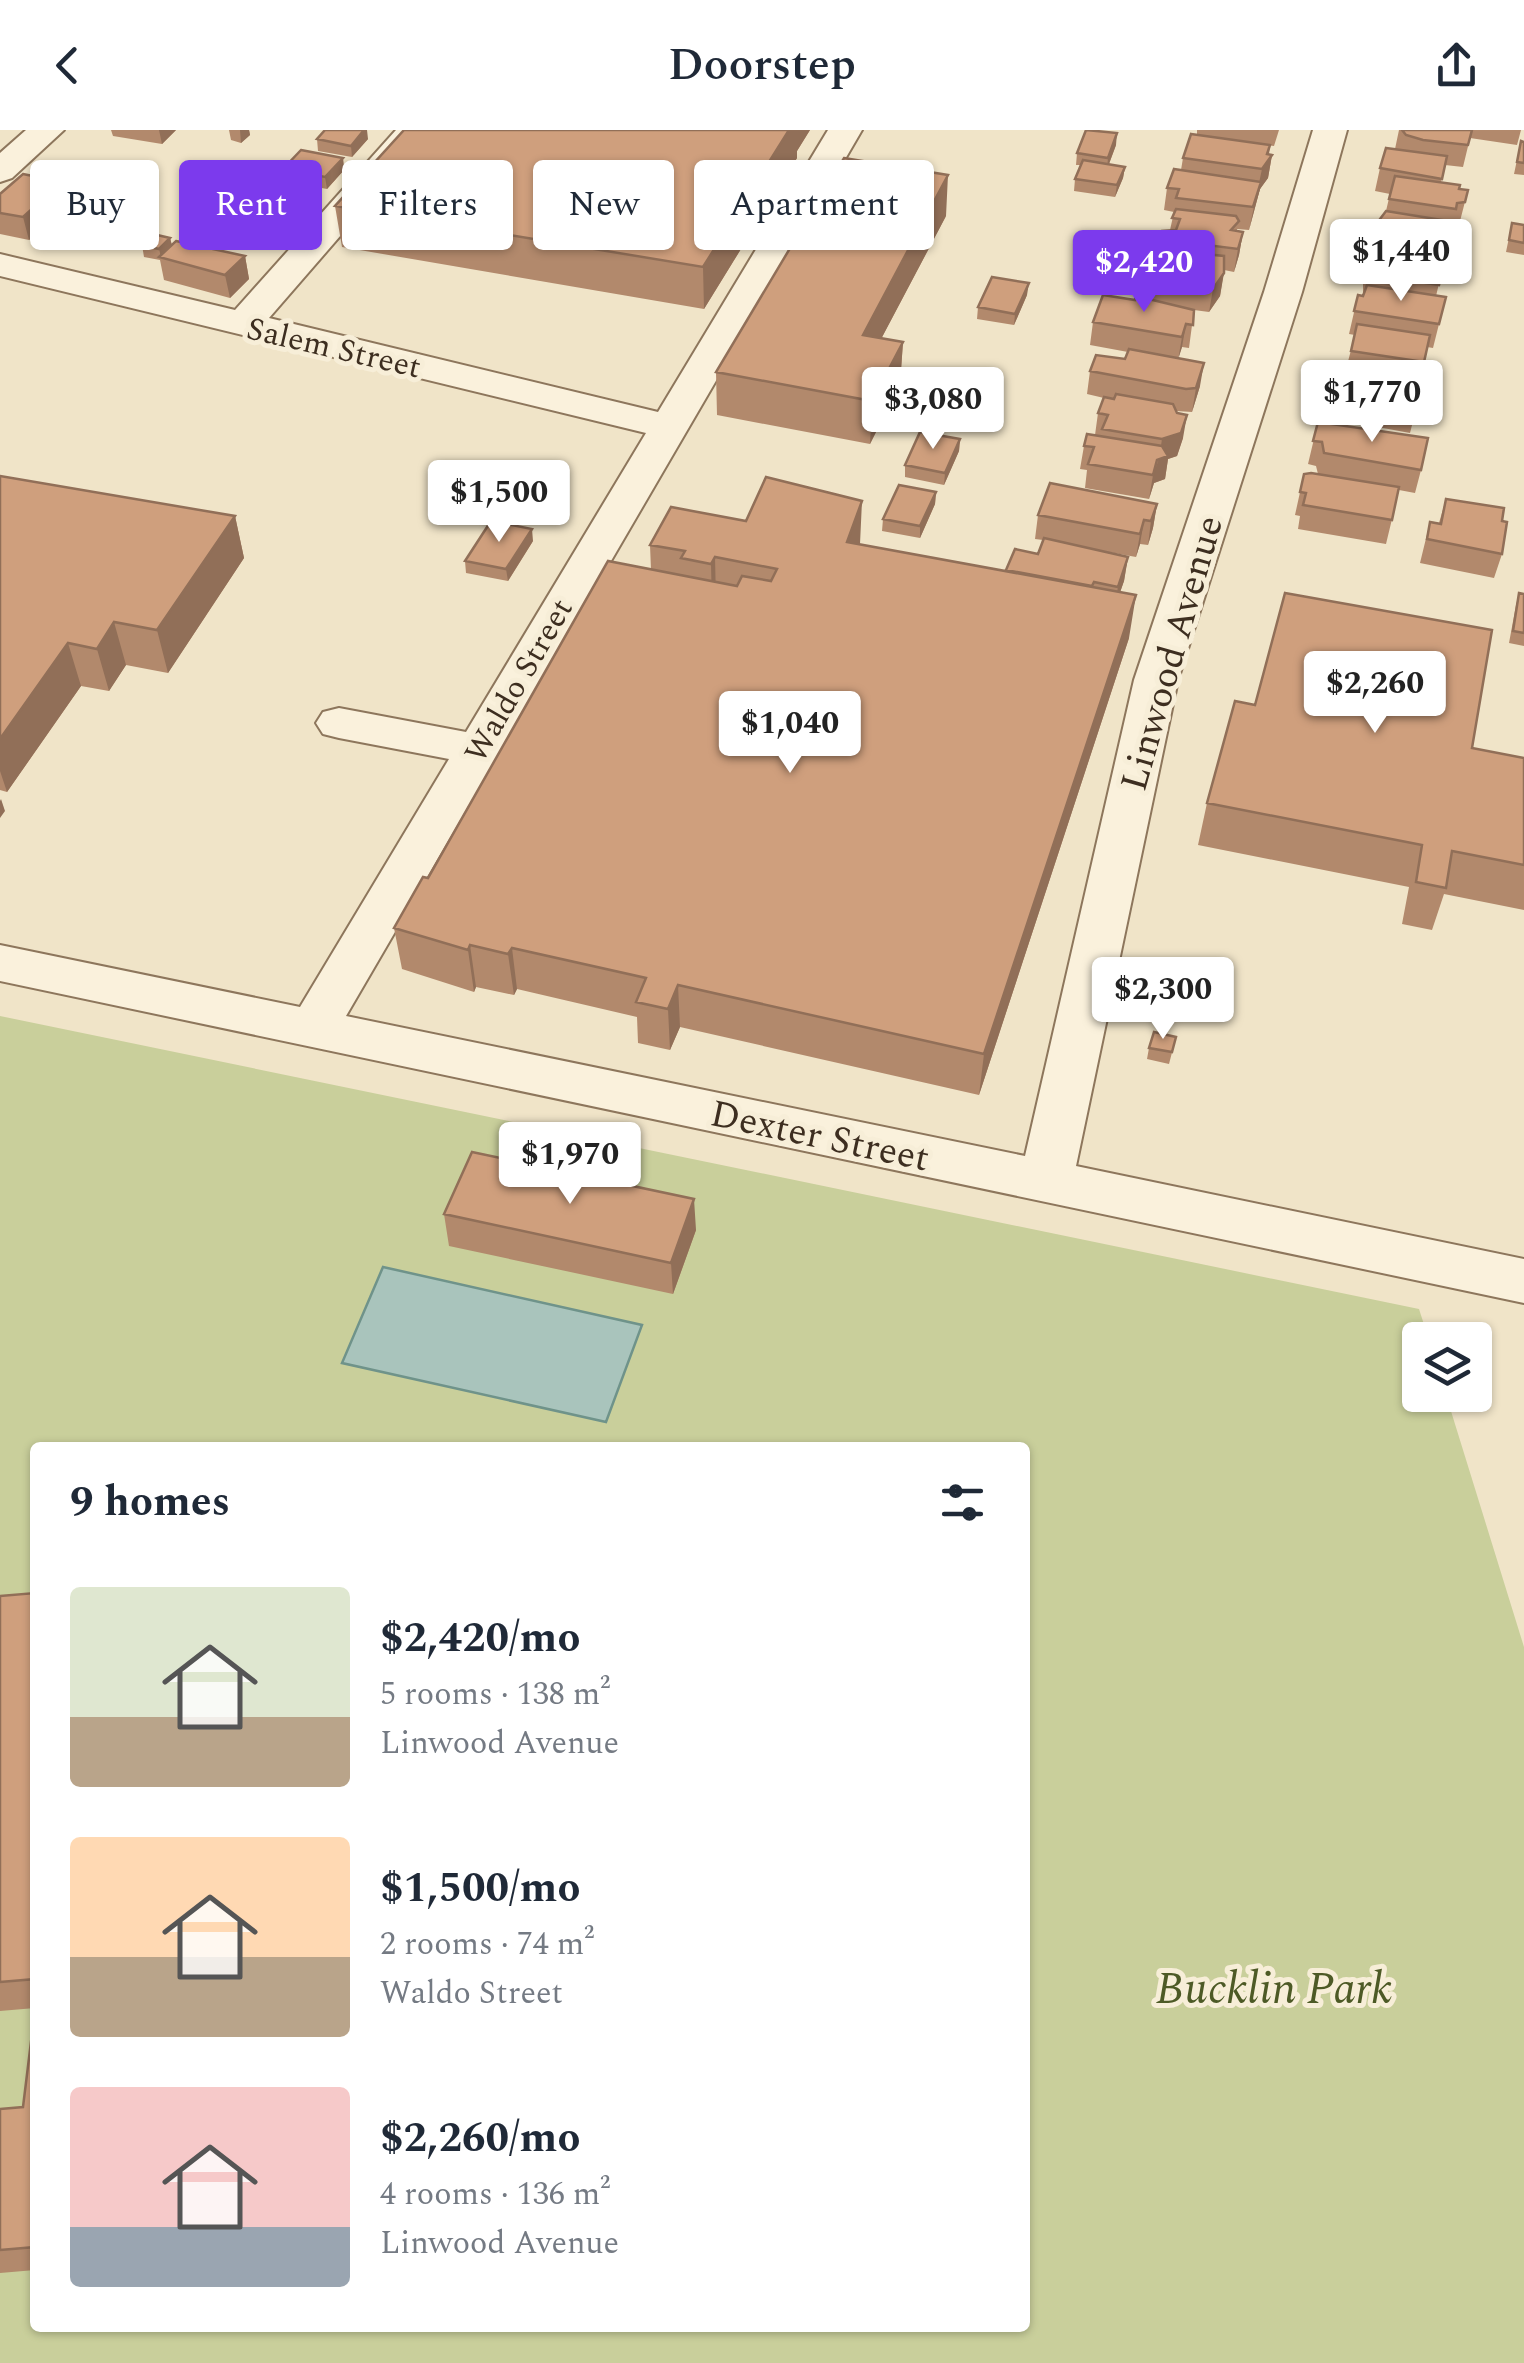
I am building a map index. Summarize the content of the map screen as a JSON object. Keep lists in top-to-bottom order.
{
  "streets": {
    "street": [
      "Salem Street",
      "Linwood Avenue",
      "Waldo Street",
      "Dexter Street"
    ]
  },
  "crossings": [
    ["Salem Street", "Waldo Street"],
    ["Linwood Avenue", "Dexter Street"],
    ["Waldo Street", "Dexter Street"]
  ],
  "parks": ["Bucklin Park"],
  "page": {
    "header": "Doorstep",
    "chip": [
      "Buy",
      "Rent",
      "Filters",
      "New",
      "Apartment"
    ],
    "price": [
      "$1,440",
      "$2,420",
      "$1,770",
      "$3,080",
      "$1,500",
      "$2,260",
      "$1,040",
      "$2,300",
      "$1,970"
    ],
    "heading": "9 homes",
    "list": [
      {
        "name": "$2,420/mo",
        "note": "5 rooms · 138 m² · Linwood Avenue"
      },
      {
        "name": "$1,500/mo",
        "note": "2 rooms · 74 m² · Waldo Street"
      },
      {
        "name": "$2,260/mo",
        "note": "4 rooms · 136 m² · Linwood Avenue"
      }
    ]
  }
}
